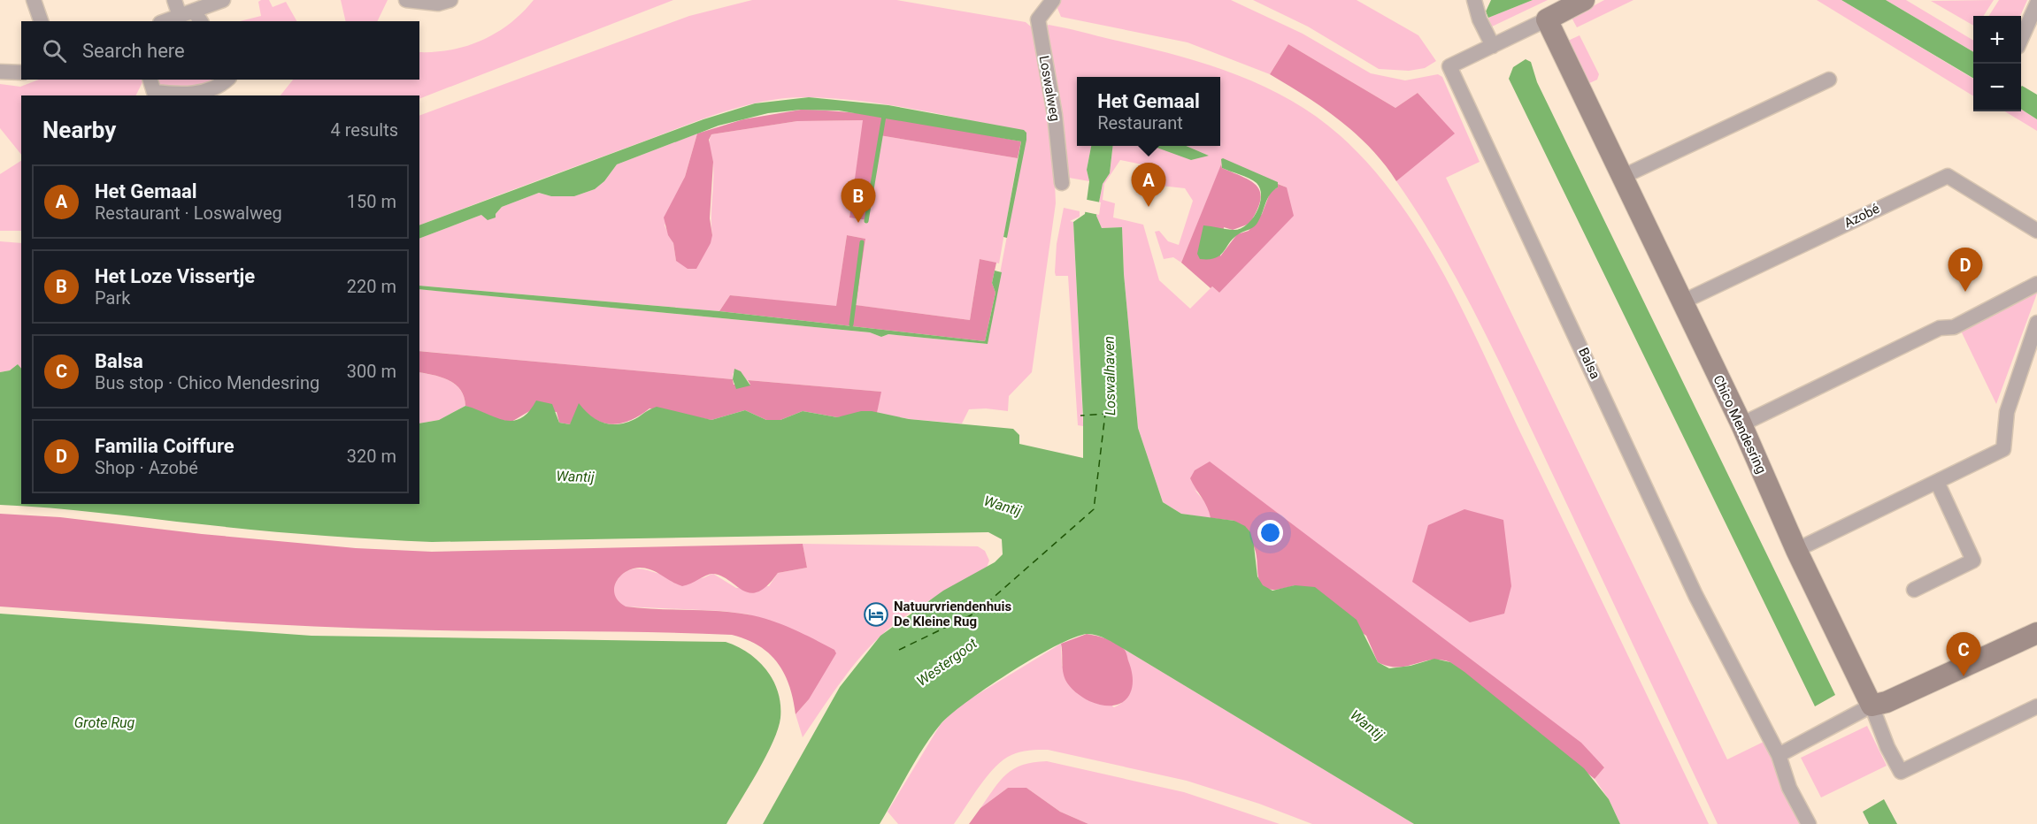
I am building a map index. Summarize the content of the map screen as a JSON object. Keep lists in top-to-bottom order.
{
  "streets": {
    "street": [
      "Loswalweg",
      "Azobé",
      "Balsa",
      "Chico Mendesring"
    ]
  },
  "crossings": [
    ["Azobé", "Chico Mendesring"],
    ["Balsa", "Chico Mendesring"]
  ],
  "water": [
    "Loswalhaven",
    "Wantij",
    "Westergoot",
    "Grote Rug"
  ],
  "places": {
    "hotel": ["Natuurvriendenhuis De Kleine Rug"]
  },
  "page": {
    "map_buttons": ["+", "−"],
    "search": "Search here",
    "popup": ["Het Gemaal", "Restaurant"],
    "heading": ["Nearby", "4 results"],
    "pins": [
      "A",
      "B",
      "D",
      "C"
    ],
    "list": [
      {
        "mark": "A",
        "name": "Het Gemaal",
        "note": "Restaurant · Loswalweg",
        "value": "150 m"
      },
      {
        "mark": "B",
        "name": "Het Loze Vissertje",
        "note": "Park",
        "value": "220 m"
      },
      {
        "mark": "C",
        "name": "Balsa",
        "note": "Bus stop · Chico Mendesring",
        "value": "300 m"
      },
      {
        "mark": "D",
        "name": "Familia Coiffure",
        "note": "Shop · Azobé",
        "value": "320 m"
      }
    ]
  }
}
